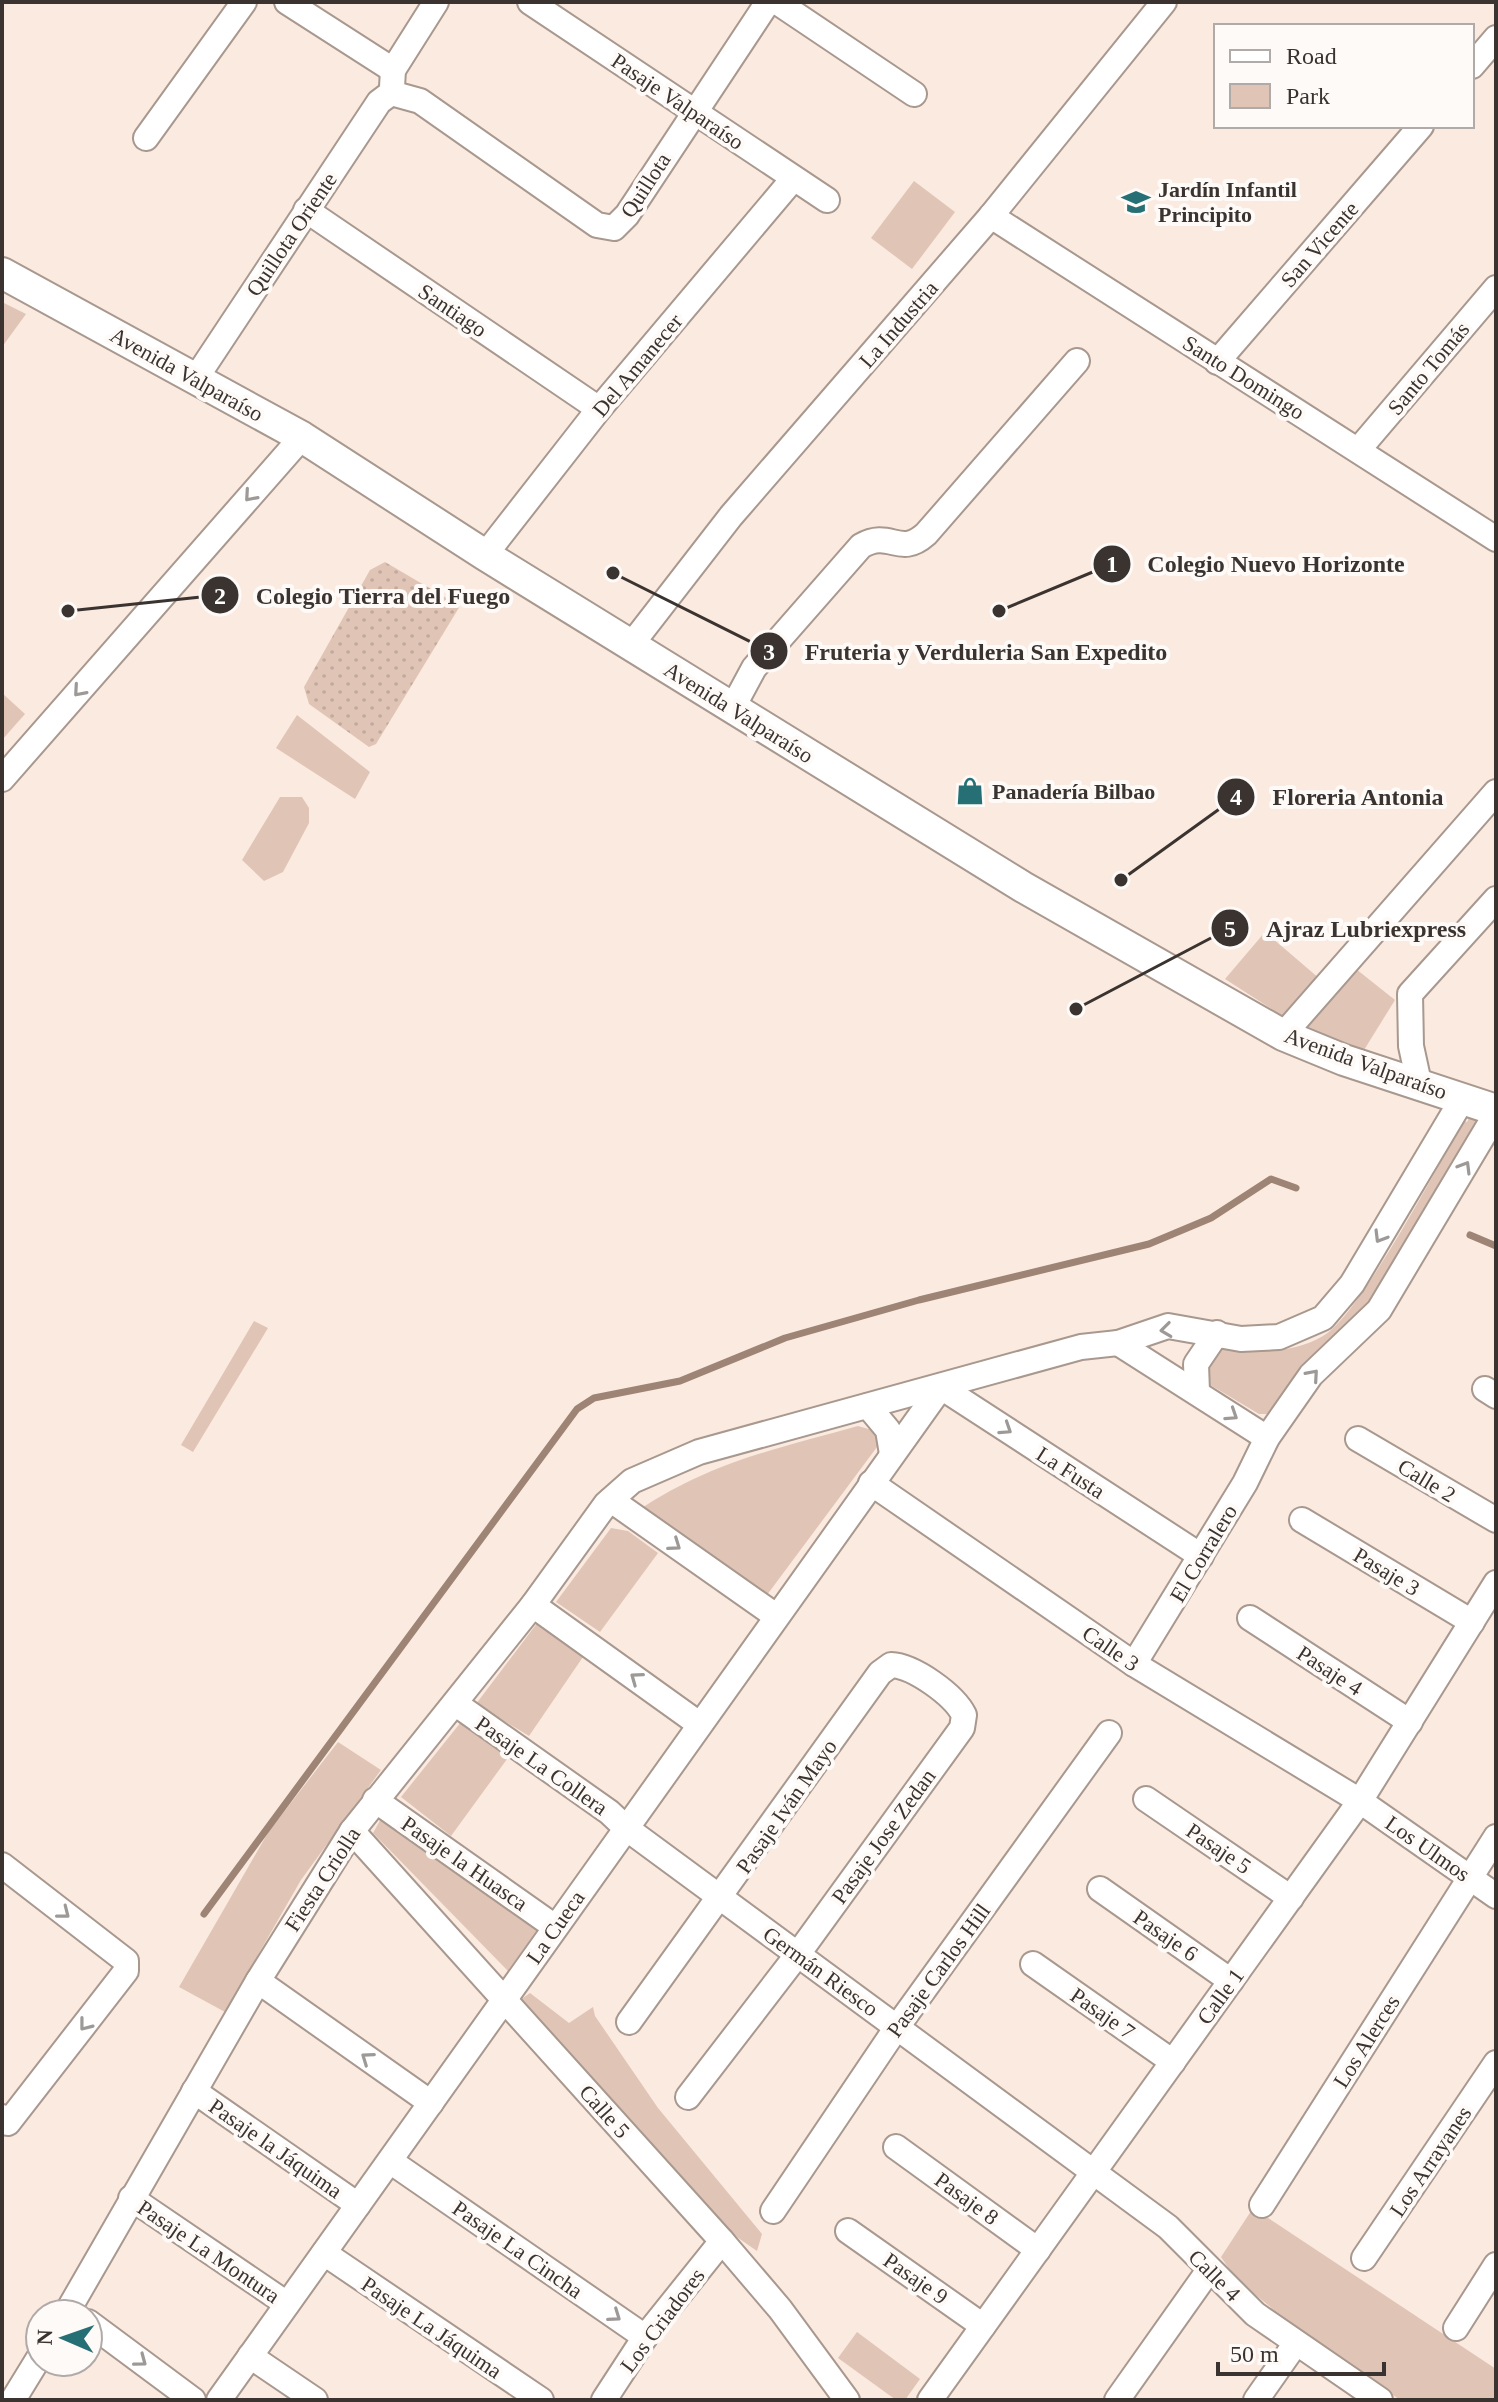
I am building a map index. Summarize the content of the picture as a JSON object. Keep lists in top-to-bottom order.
{
  "streets": {
    "main road": ["Avenida Valparaíso"],
    "street": [
      "Pasaje Valparaíso",
      "Quillota",
      "Quillota Oriente",
      "San Vicente",
      "Santiago",
      "La Industria",
      "Del Amanecer",
      "Santo Tomás",
      "Santo Domingo",
      "La Fusta",
      "Calle 2",
      "El Corralero",
      "Pasaje 3",
      "Calle 3",
      "Pasaje 4",
      "Pasaje La Collera",
      "Pasaje Iván Mayo",
      "Pasaje Jose Zedan",
      "Pasaje 5",
      "Los Ulmos",
      "Pasaje la Huasca",
      "Fiesta Criolla",
      "La Cueca",
      "Pasaje 6",
      "Pasaje Carlos Hill",
      "Germán Riesco",
      "Calle 1",
      "Pasaje 7",
      "Los Alerces",
      "Calle 5",
      "Pasaje la Jáquima",
      "Los Arrayanes",
      "Pasaje 8",
      "Pasaje La Cincha",
      "Pasaje La Montura",
      "Calle 4",
      "Pasaje 9",
      "Los Criadores",
      "Pasaje La Jáquima"
    ]
  },
  "crossings": [
    ["Pasaje Valparaíso", "Quillota"],
    ["Pasaje Valparaíso", "Del Amanecer"],
    ["Quillota", "Quillota Oriente"],
    ["Quillota Oriente", "Santiago"],
    ["Quillota Oriente", "Avenida Valparaíso"],
    ["San Vicente", "Santo Domingo"],
    ["Santiago", "Del Amanecer"],
    ["La Industria", "Avenida Valparaíso"],
    ["La Industria", "Santo Domingo"],
    ["Del Amanecer", "Avenida Valparaíso"],
    ["Santo Tomás", "Santo Domingo"],
    ["Avenida Valparaíso", "El Corralero"],
    ["Avenida Valparaíso", "Fiesta Criolla"],
    ["La Fusta", "El Corralero"],
    ["La Fusta", "Fiesta Criolla"],
    ["La Fusta", "La Cueca"],
    ["El Corralero", "Calle 3"],
    ["Pasaje 3", "Calle 1"],
    ["Calle 3", "Los Ulmos"],
    ["Calle 3", "La Cueca"],
    ["Calle 3", "Calle 1"],
    ["Pasaje 4", "Calle 1"],
    ["Pasaje La Collera", "Fiesta Criolla"],
    ["Pasaje La Collera", "La Cueca"],
    ["Pasaje La Collera", "Germán Riesco"],
    ["Pasaje Iván Mayo", "Pasaje Jose Zedan"],
    ["Pasaje Iván Mayo", "Germán Riesco"],
    ["Pasaje Jose Zedan", "Germán Riesco"],
    ["Pasaje 5", "Calle 1"],
    ["Los Ulmos", "Calle 1"],
    ["Los Ulmos", "Los Alerces"],
    ["Pasaje la Huasca", "Fiesta Criolla"],
    ["Pasaje la Huasca", "La Cueca"],
    ["Fiesta Criolla", "La Cueca"],
    ["Fiesta Criolla", "Calle 5"],
    ["Fiesta Criolla", "Pasaje la Jáquima"],
    ["Fiesta Criolla", "Pasaje La Montura"],
    ["La Cueca", "Germán Riesco"],
    ["La Cueca", "Calle 5"],
    ["La Cueca", "Pasaje la Jáquima"],
    ["La Cueca", "Pasaje La Cincha"],
    ["La Cueca", "Pasaje La Montura"],
    ["La Cueca", "Pasaje La Jáquima"],
    ["Pasaje 6", "Calle 1"],
    ["Pasaje Carlos Hill", "Germán Riesco"],
    ["Germán Riesco", "Calle 1"],
    ["Germán Riesco", "Calle 4"],
    ["Calle 1", "Pasaje 7"],
    ["Calle 1", "Pasaje 8"],
    ["Calle 1", "Calle 4"],
    ["Calle 1", "Pasaje 9"],
    ["Calle 5", "Los Criadores"],
    ["Pasaje La Cincha", "Los Criadores"]
  ],
  "one_way": ["El Corralero", "Pasaje La Cincha"],
  "places": {
    "school or university": ["Jardín Infantil Principito"],
    "other": [
      "Fruteria y Verduleria San Expedito",
      "Colegio Tierra del Fuego",
      "Colegio Nuevo Horizonte",
      "Floreria Antonia",
      "Ajraz Lubriexpress"
    ],
    "shop": ["Panadería Bilbao"]
  },
  "legend": ["Road", "Park"],
  "scale_bar": "50 m",
  "north": "left"
}
